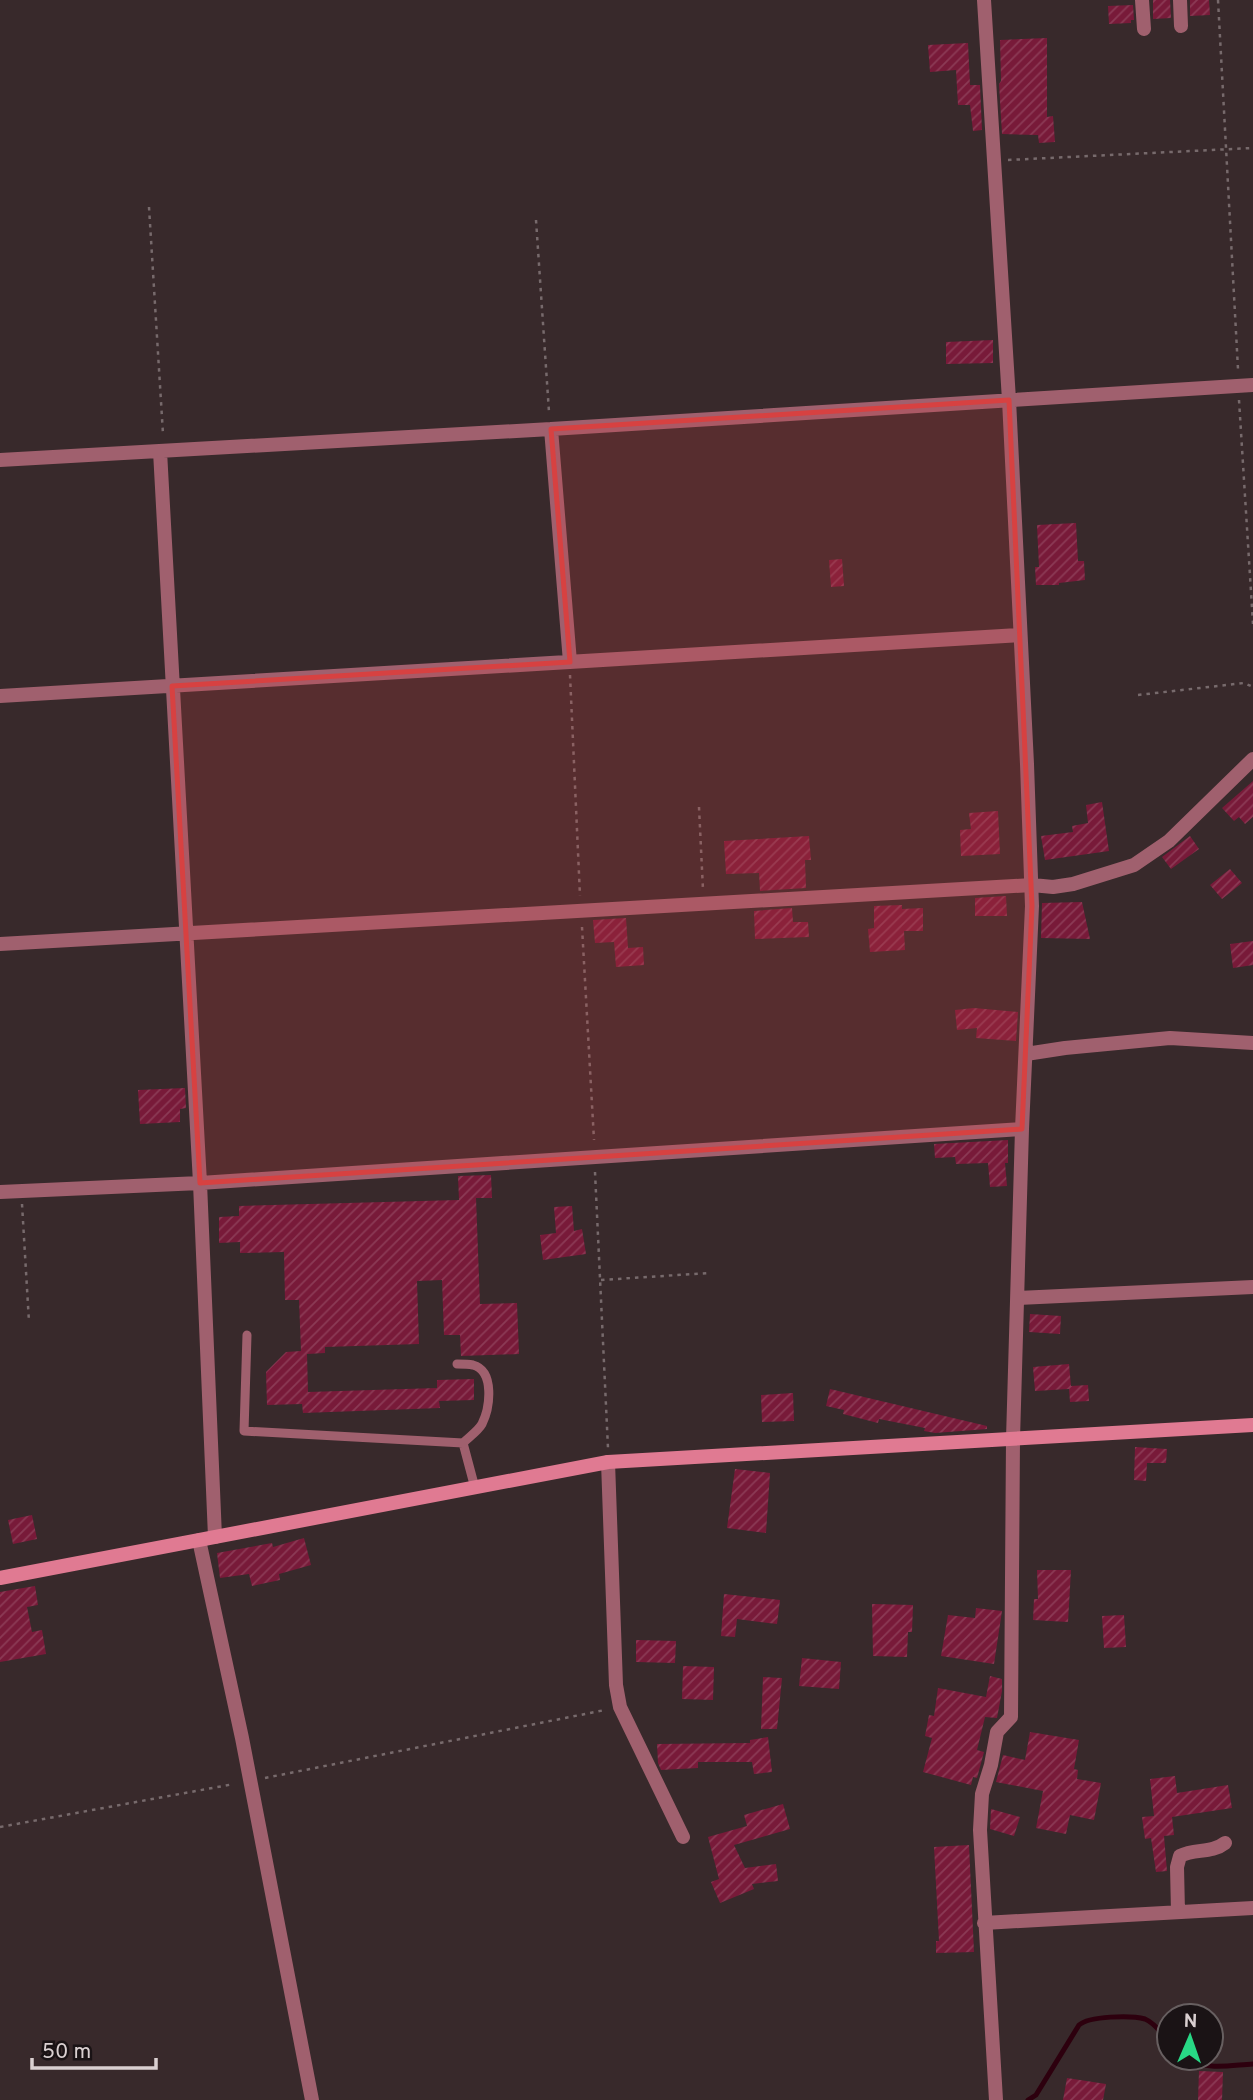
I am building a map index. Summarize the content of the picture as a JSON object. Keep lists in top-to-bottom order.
{
  "scale_bar": "50 m",
  "north": "top"
}
